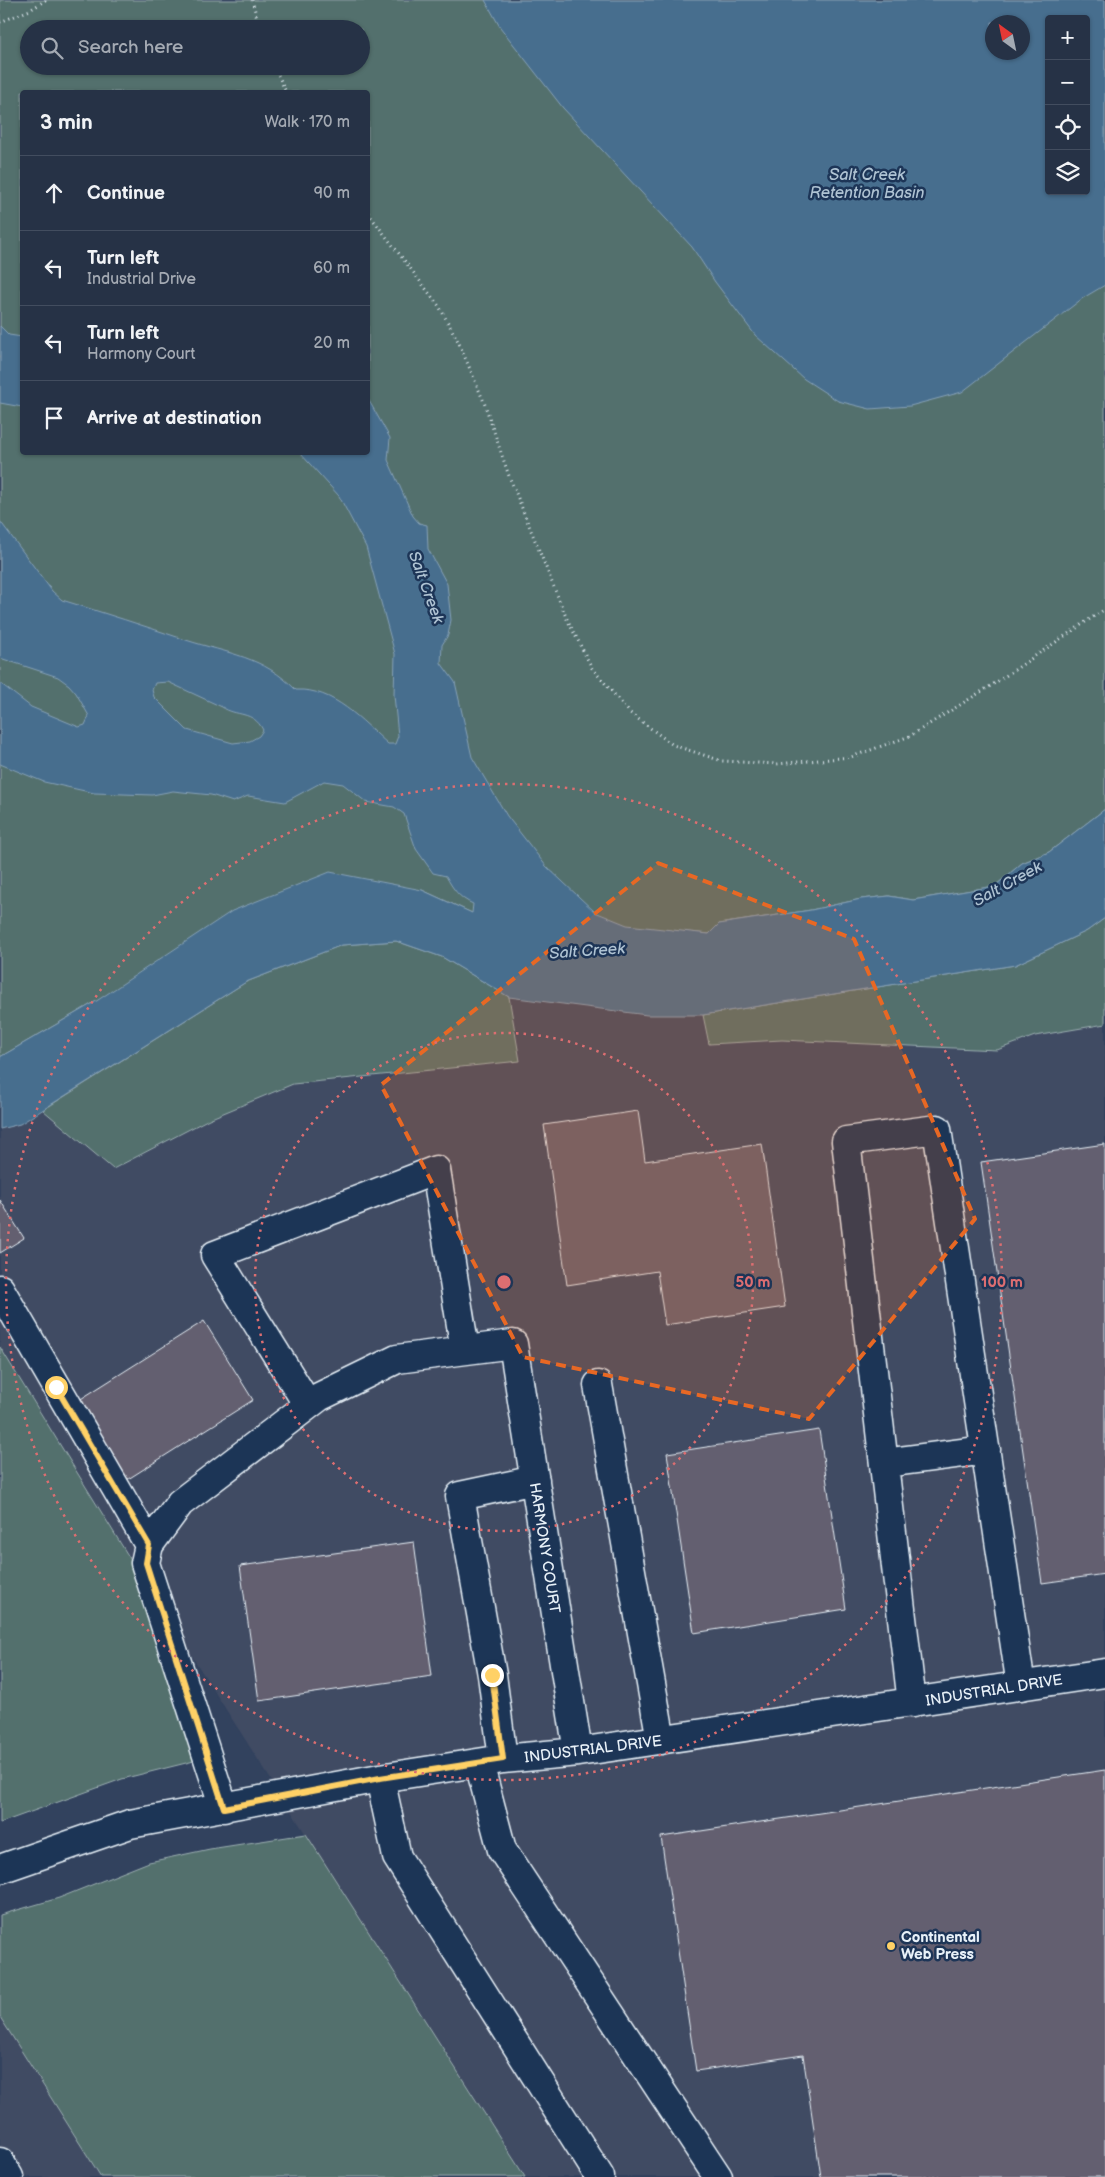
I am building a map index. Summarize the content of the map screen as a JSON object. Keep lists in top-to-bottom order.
{
  "streets": {
    "street": ["HARMONY COURT", "INDUSTRIAL DRIVE"]
  },
  "crossings": [
    ["HARMONY COURT", "INDUSTRIAL DRIVE"]
  ],
  "water": ["Salt Creek Retention Basin", "Salt Creek"],
  "places": ["Continental Web Press"],
  "north": "top left",
  "page": {
    "map_buttons": ["+", "−"],
    "search": "Search here",
    "heading": ["3 min", "Walk · 170 m"],
    "list": [
      ["Continue", "90 m"],
      ["Turn left", "Industrial Drive", "60 m"],
      ["Turn left", "Harmony Court", "20 m"],
      "Arrive at destination"
    ]
  },
  "rings": ["50 m", "100 m"]
}
